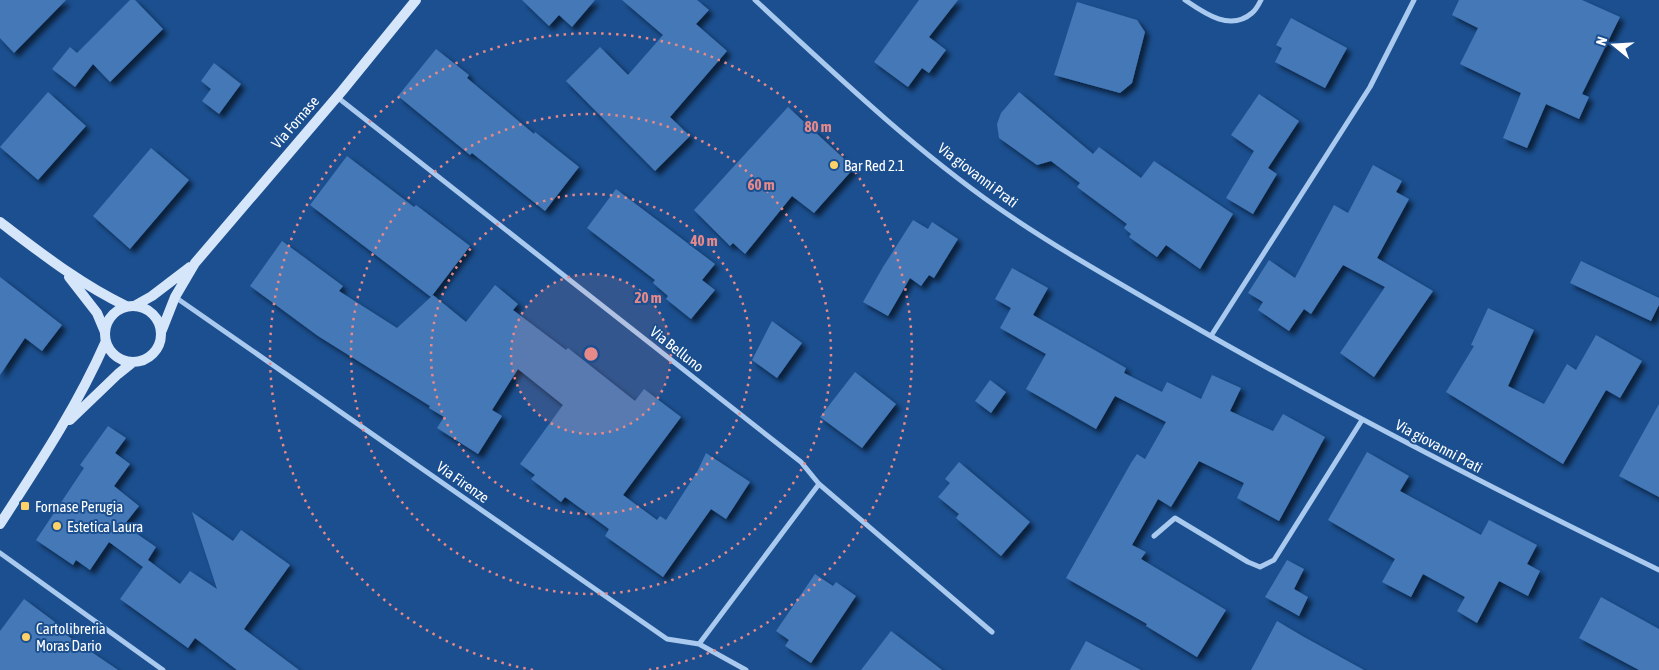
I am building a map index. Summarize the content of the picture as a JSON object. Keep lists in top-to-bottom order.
{
  "streets": {
    "street": [
      "Via Fornase",
      "Via giovanni Prati",
      "Via Belluno",
      "Via Firenze"
    ]
  },
  "crossings": [
    ["Via Fornase", "Via Belluno"],
    ["Via Fornase", "Via Firenze"]
  ],
  "places": {
    "other": ["Bar Red 2.1", "Estetica Laura", "Cartolibreria Moras Dario"],
    "transit": ["Fornase Perugia"]
  },
  "north": "left",
  "rings": [
    "80 m",
    "60 m",
    "40 m",
    "20 m"
  ]
}
